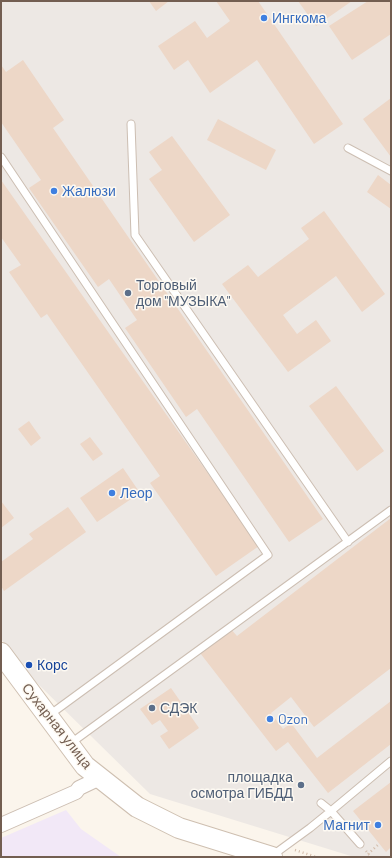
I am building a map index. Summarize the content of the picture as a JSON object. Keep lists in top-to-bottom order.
{
  "streets": {
    "street": ["Сухарная улица"]
  },
  "places": [
    "Ингкома",
    "Жалюзи",
    "Торговый дом \"МУЗЫКА\"",
    "Леор",
    "Корс",
    "СДЭК",
    "Ozon",
    "площадка осмотра ГИБДД",
    "Магнит"
  ]
}
